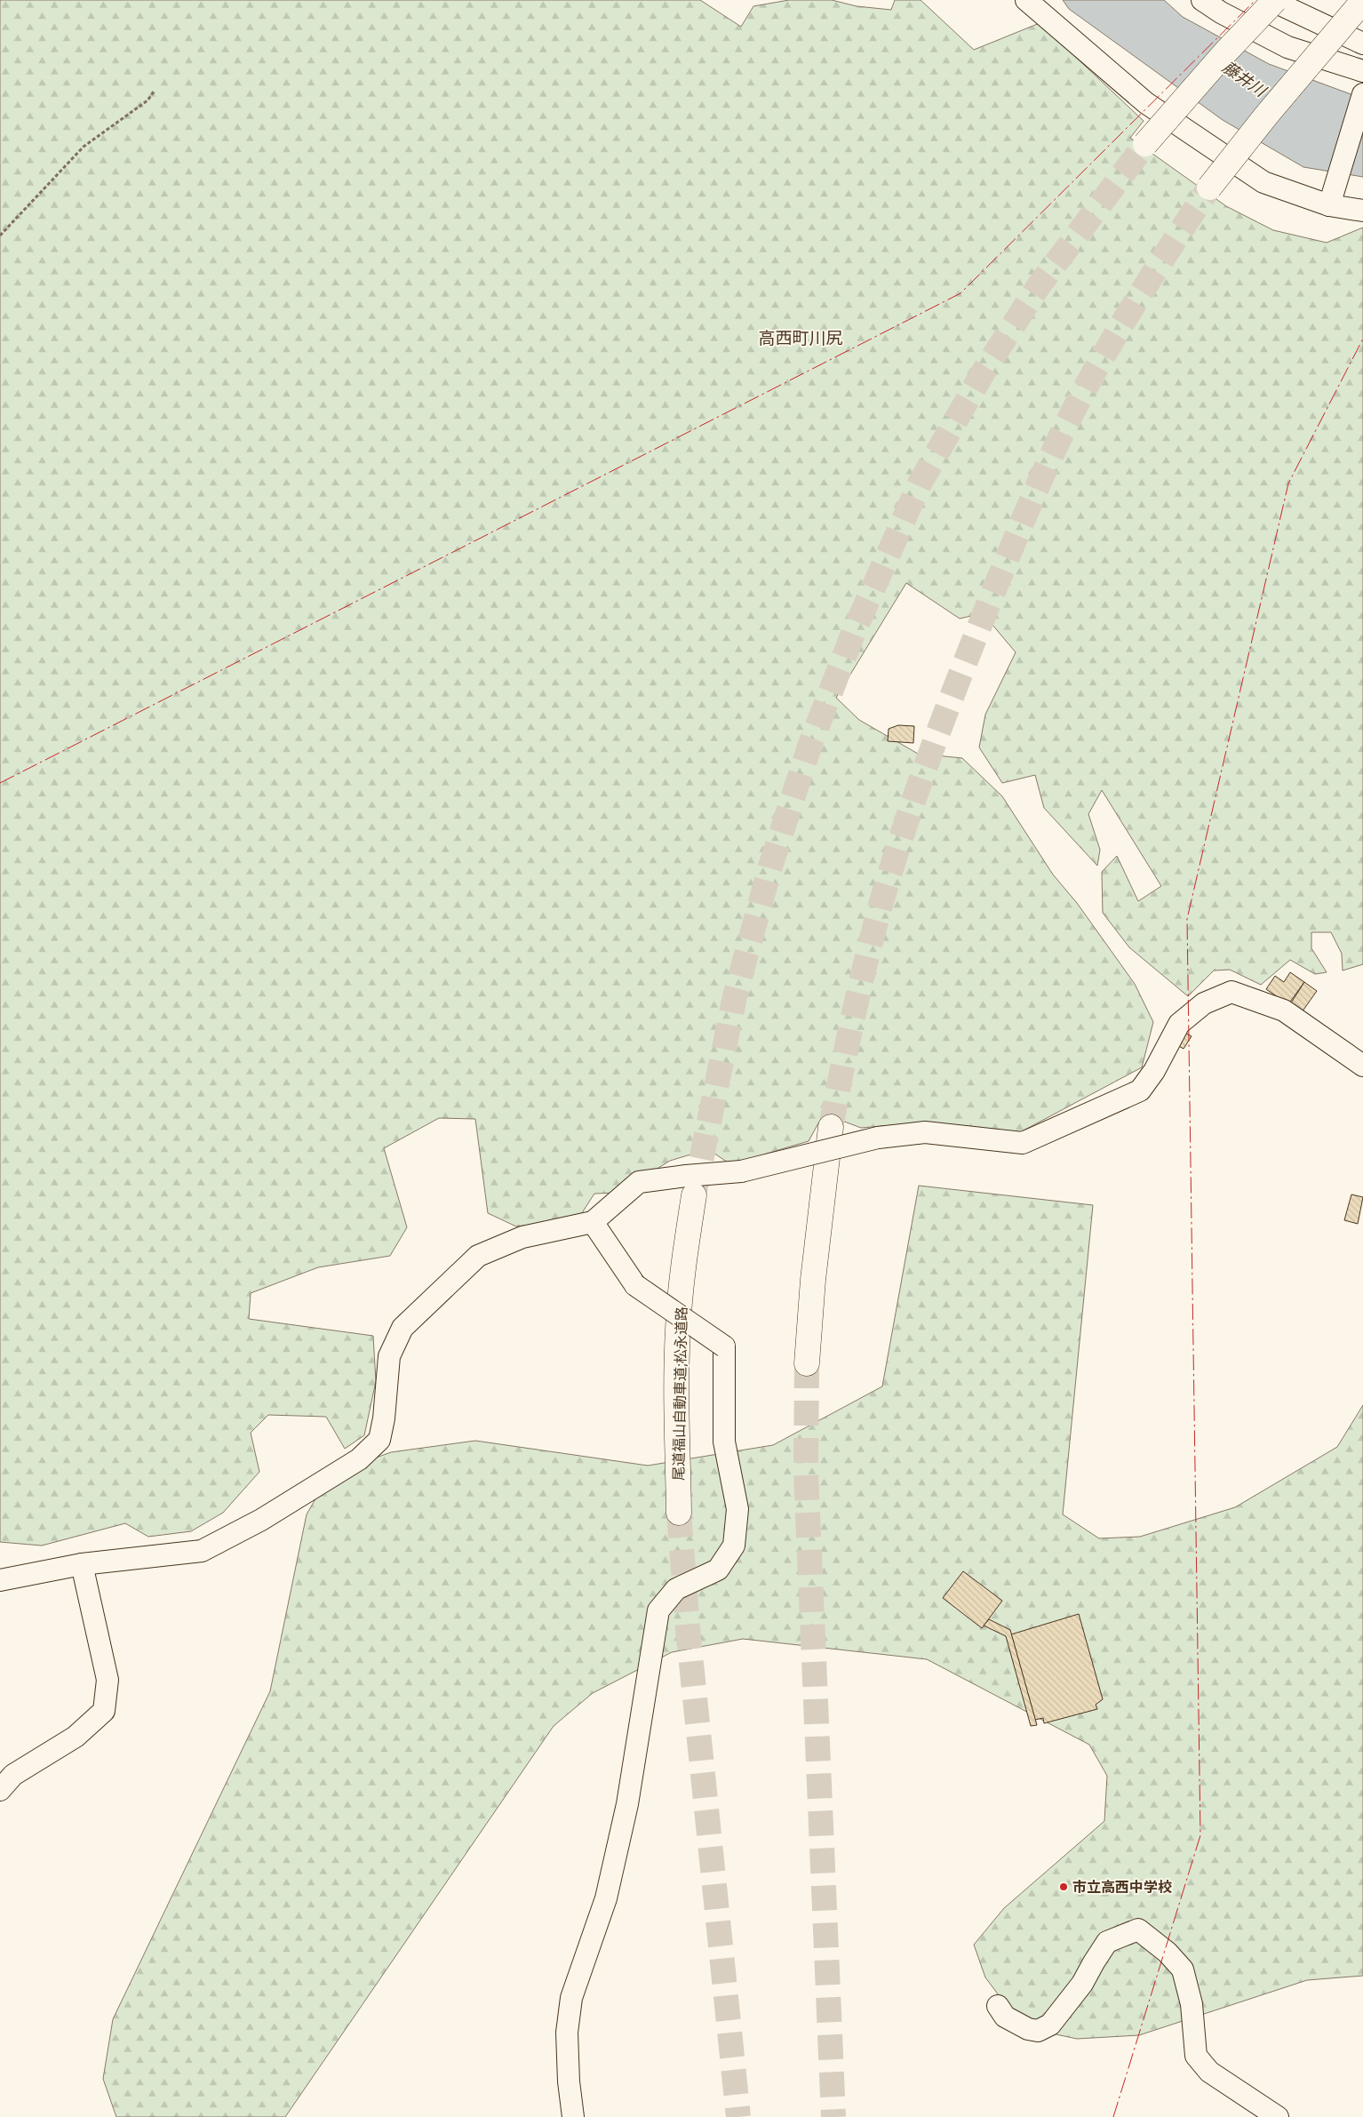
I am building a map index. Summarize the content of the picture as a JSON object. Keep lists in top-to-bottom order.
{
  "streets": {
    "highway": ["尾道福山自動車道;松永道路"]
  },
  "districts": ["高西町川尻"],
  "water": ["藤井川"],
  "places": ["市立高西中学校"]
}
